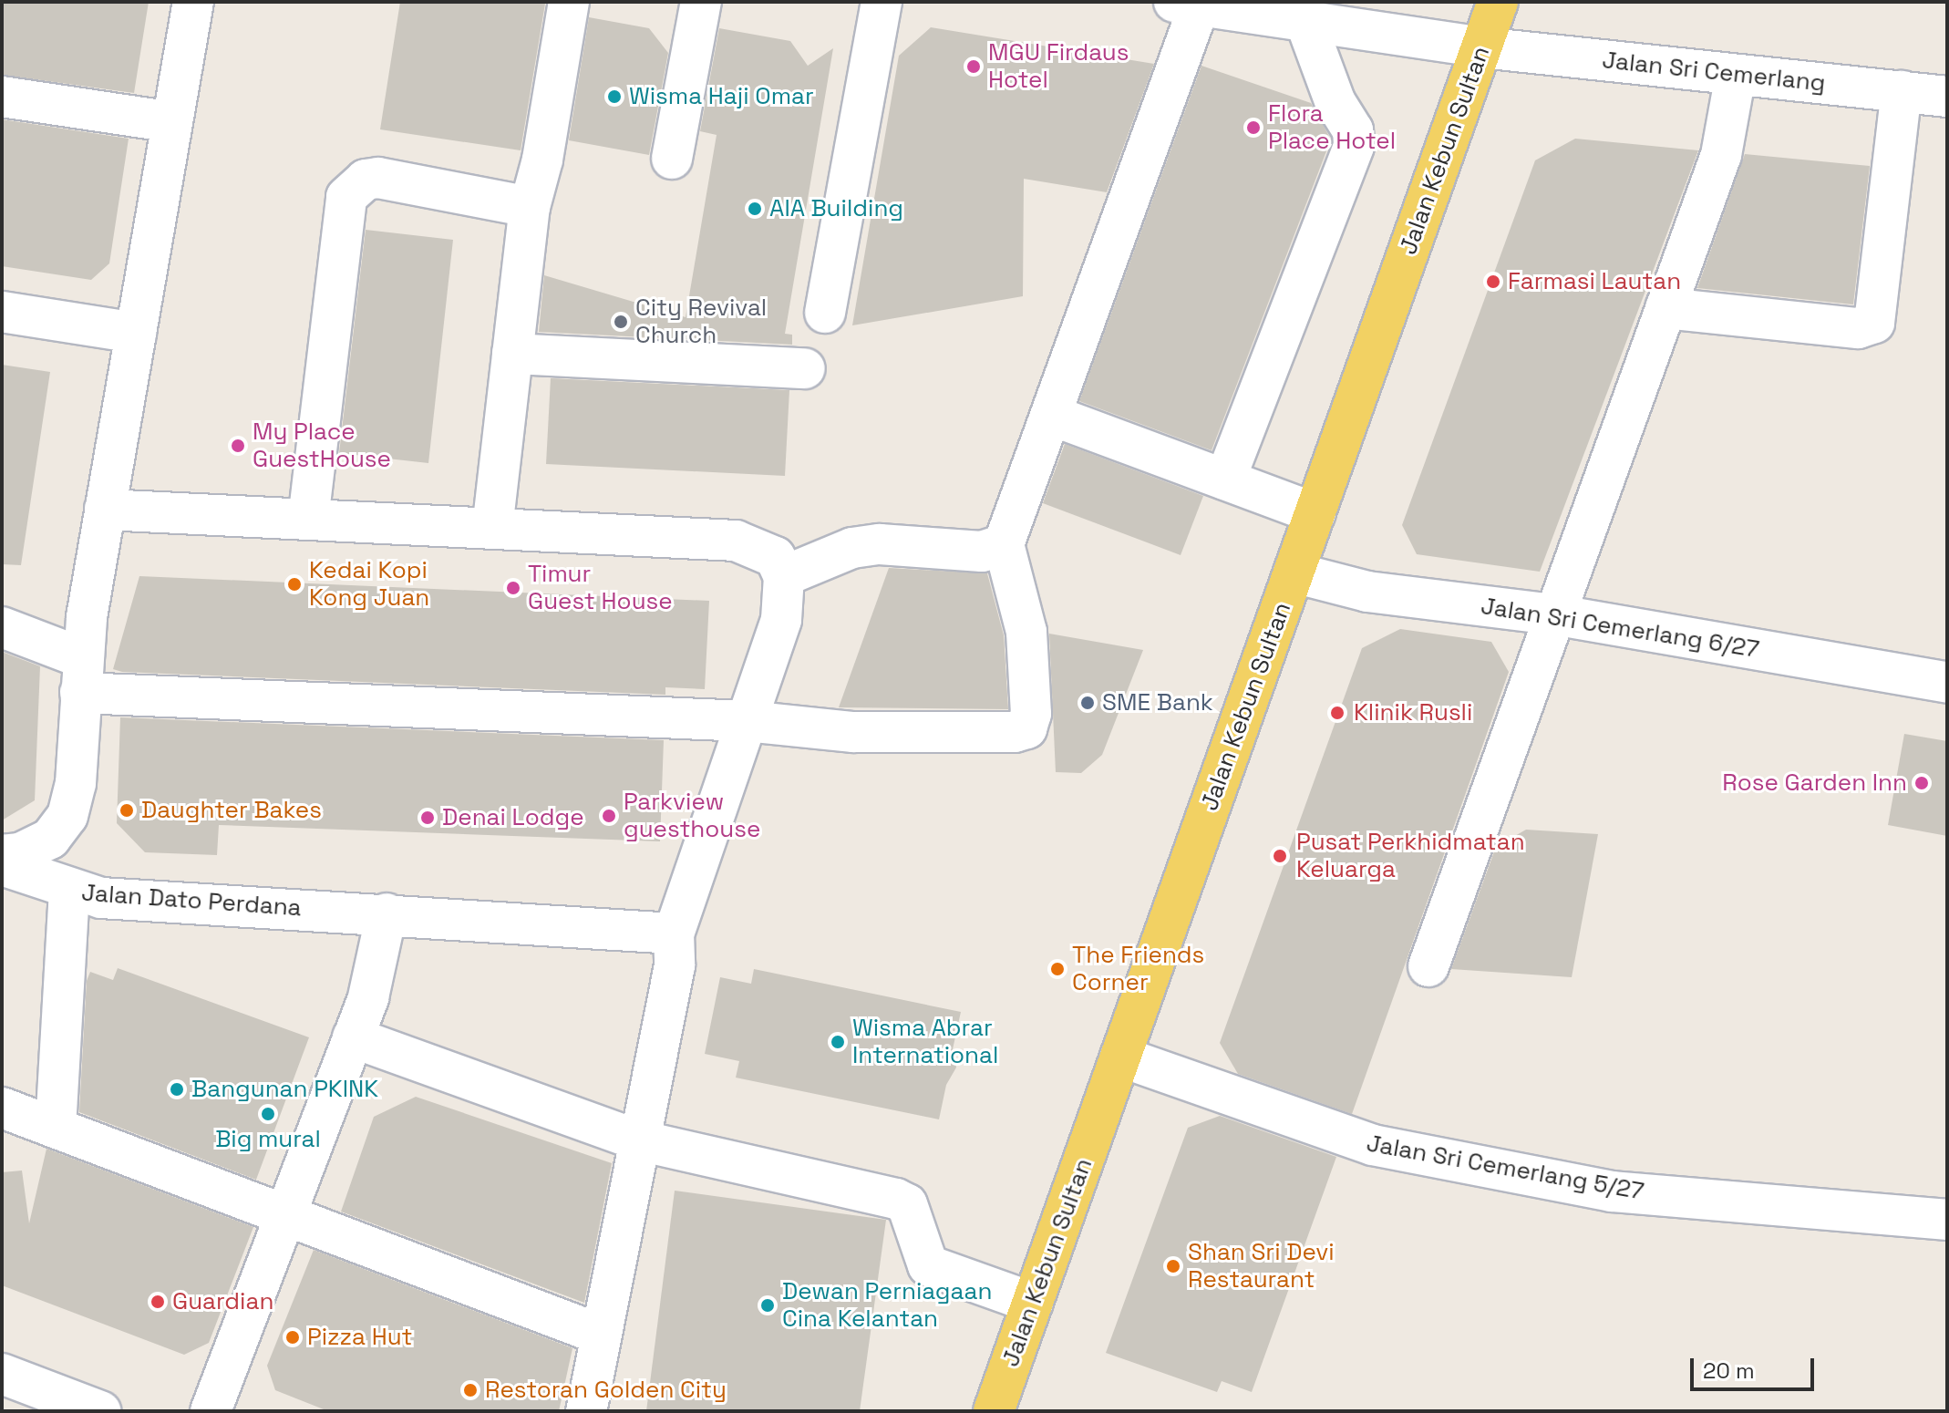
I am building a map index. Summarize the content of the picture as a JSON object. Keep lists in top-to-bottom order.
{
  "streets": {
    "main road": ["Jalan Kebun Sultan"],
    "street": [
      "Jalan Sri Cemerlang",
      "Jalan Sri Cemerlang 6/27",
      "Jalan Dato Perdana",
      "Jalan Sri Cemerlang 5/27"
    ]
  },
  "crossings": [
    ["Jalan Sri Cemerlang", "Jalan Kebun Sultan"],
    ["Jalan Kebun Sultan", "Jalan Sri Cemerlang 6/27"],
    ["Jalan Kebun Sultan", "Jalan Sri Cemerlang 5/27"]
  ],
  "places": [
    "MGU Firdaus Hotel",
    "Wisma Haji Omar",
    "Flora Place Hotel",
    "AIA Building",
    "Farmasi Lautan",
    "City Revival Church",
    "My Place GuestHouse",
    "Kedai Kopi Kong Juan",
    "Timur Guest House",
    "SME Bank",
    "Klinik Rusli",
    "Rose Garden Inn",
    "Daughter Bakes",
    "Parkview guesthouse",
    "Denai Lodge",
    "Pusat Perkhidmatan Keluarga",
    "The Friends Corner",
    "Wisma Abrar International",
    "Bangunan PKINK",
    "Big mural",
    "Shan Sri Devi Restaurant",
    "Guardian",
    "Dewan Perniagaan Cina Kelantan",
    "Pizza Hut",
    "Restoran Golden City"
  ],
  "scale_bar": "20 m"
}
